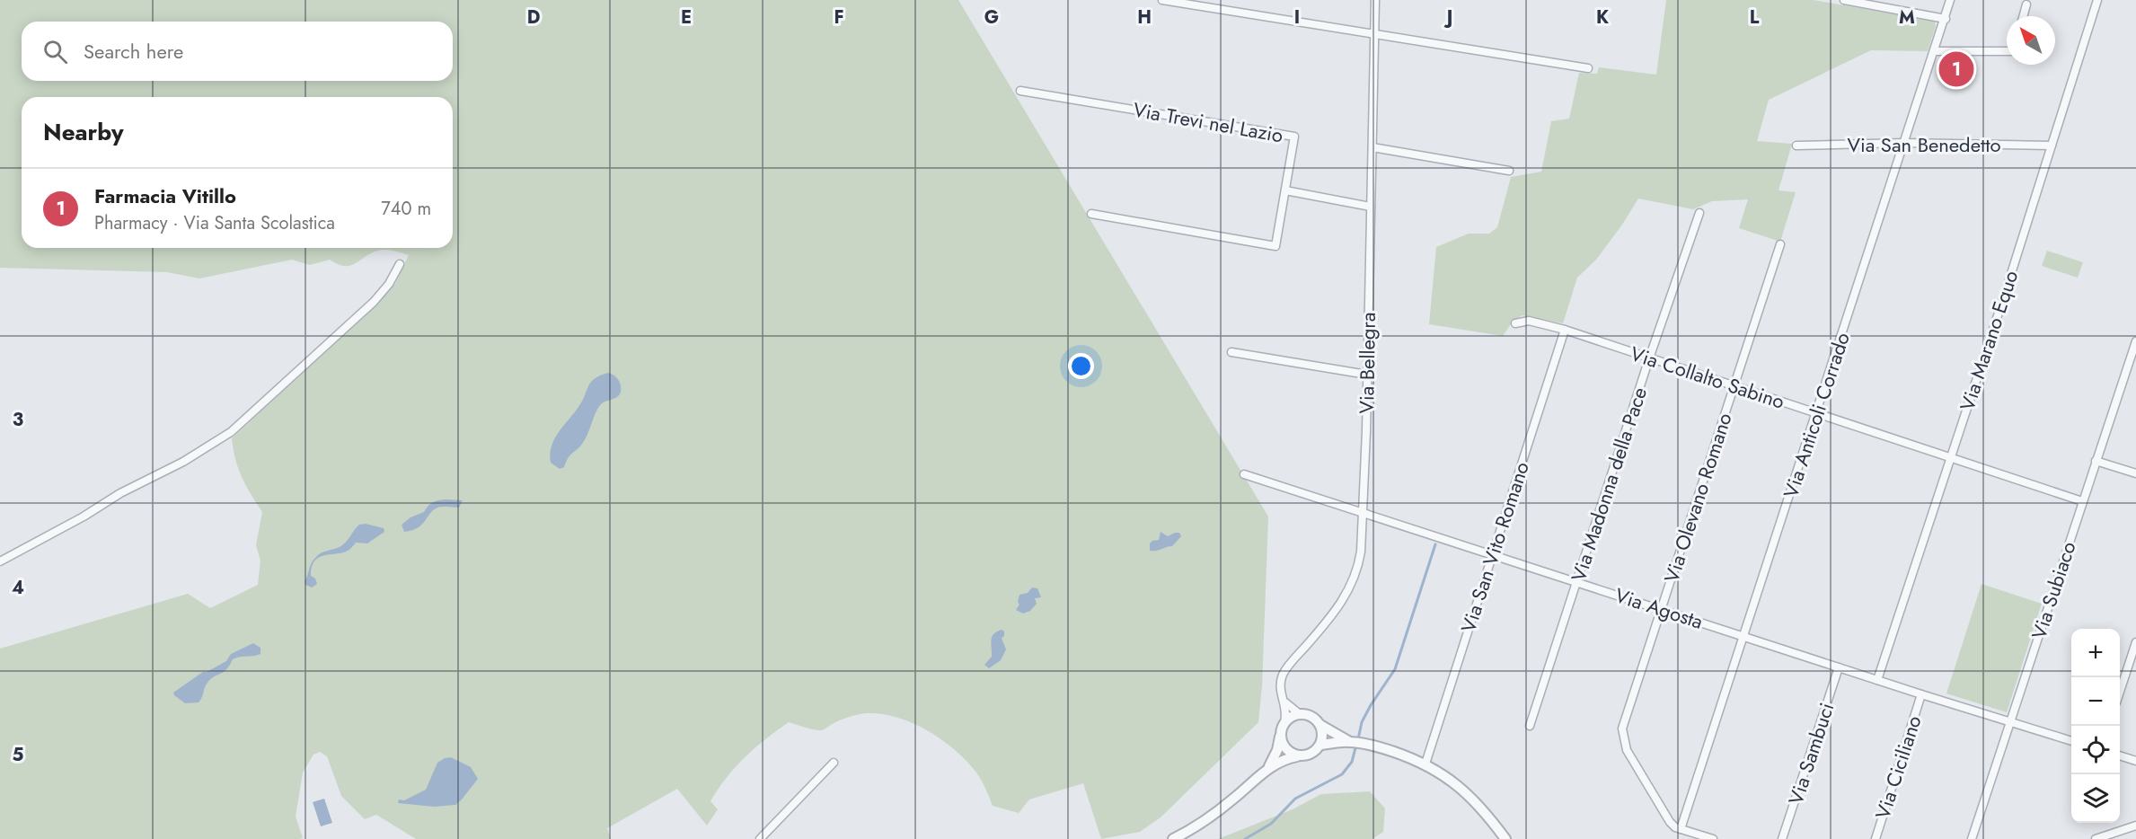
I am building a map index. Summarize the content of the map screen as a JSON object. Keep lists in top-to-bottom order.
{
  "streets": {
    "street": [
      "Via Trevi nel Lazio",
      "Via San Benedetto",
      "Via Marano Equo",
      "Via Bellegra",
      "Via Collalto Sabino",
      "Via Anticoli Corrado",
      "Via Madonna della Pace",
      "Via Olevano Romano",
      "Via San Vito Romano",
      "Via Subiaco",
      "Via Agosta",
      "Via Sambuci",
      "Via Ciciliano"
    ]
  },
  "crossings": [
    ["Via San Benedetto", "Via Marano Equo"],
    ["Via San Benedetto", "Via Anticoli Corrado"],
    ["Via Marano Equo", "Via Collalto Sabino"],
    ["Via Marano Equo", "Via Agosta"],
    ["Via Bellegra", "Via Agosta"],
    ["Via Collalto Sabino", "Via Anticoli Corrado"],
    ["Via Collalto Sabino", "Via Madonna della Pace"],
    ["Via Collalto Sabino", "Via Olevano Romano"],
    ["Via Collalto Sabino", "Via San Vito Romano"],
    ["Via Collalto Sabino", "Via Subiaco"],
    ["Via Anticoli Corrado", "Via Olevano Romano"],
    ["Via Anticoli Corrado", "Via Agosta"],
    ["Via Madonna della Pace", "Via Agosta"],
    ["Via Olevano Romano", "Via Agosta"],
    ["Via San Vito Romano", "Via Agosta"],
    ["Via Subiaco", "Via Agosta"],
    ["Via Agosta", "Via Sambuci"],
    ["Via Agosta", "Via Ciciliano"]
  ],
  "north": "top left",
  "page": {
    "search": "Search here",
    "pins": "1",
    "heading": "Nearby",
    "list": [
      {
        "mark": "1",
        "name": "Farmacia Vitillo",
        "note": "Pharmacy · Via Santa Scolastica",
        "value": "740 m"
      }
    ],
    "map_buttons": ["+", "−"]
  },
  "grid": {
    "columns": [
      "D",
      "E",
      "F",
      "G",
      "H",
      "I",
      "J",
      "K",
      "L",
      "M"
    ],
    "rows": ["3", "4", "5"]
  }
}
